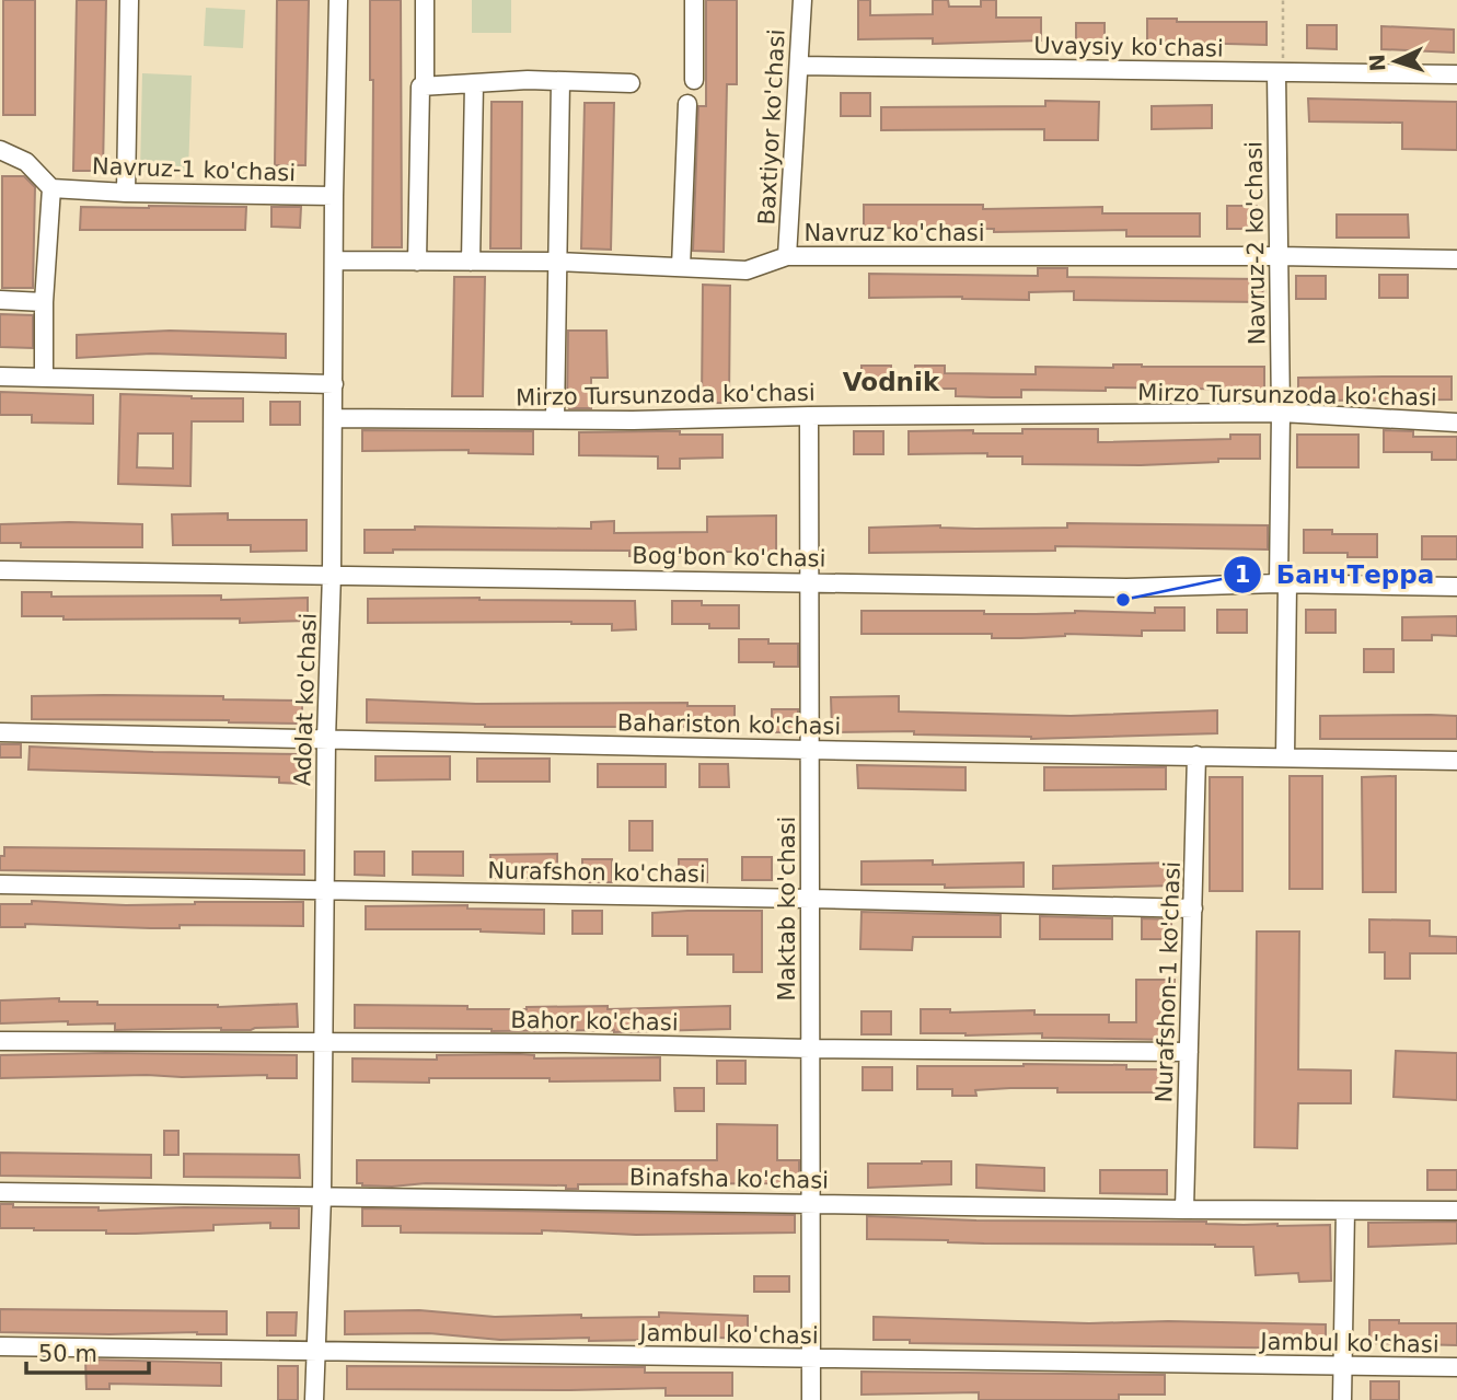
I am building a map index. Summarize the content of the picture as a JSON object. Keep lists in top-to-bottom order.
{
  "streets": {
    "street": [
      "Uvaysiy ko'chasi",
      "Baxtiyor ko'chasi",
      "Navruz-1 ko'chasi",
      "Navruz ko'chasi",
      "Navruz-2 ko'chasi",
      "Mirzo Tursunzoda ko'chasi",
      "Bog'bon ko'chasi",
      "Adolat ko'chasi",
      "Bahariston ko'chasi",
      "Nurafshon ko'chasi",
      "Maktab ko'chasi",
      "Nurafshon-1 ko'chasi",
      "Bahor ko'chasi",
      "Binafsha ko'chasi",
      "Jambul ko'chasi"
    ]
  },
  "crossings": [
    ["Uvaysiy ko'chasi", "Baxtiyor ko'chasi"],
    ["Uvaysiy ko'chasi", "Navruz-2 ko'chasi"],
    ["Baxtiyor ko'chasi", "Navruz ko'chasi"],
    ["Navruz-1 ko'chasi", "Adolat ko'chasi"],
    ["Navruz ko'chasi", "Navruz-2 ko'chasi"],
    ["Navruz ko'chasi", "Adolat ko'chasi"],
    ["Navruz-2 ko'chasi", "Mirzo Tursunzoda ko'chasi"],
    ["Navruz-2 ko'chasi", "Bog'bon ko'chasi"],
    ["Navruz-2 ko'chasi", "Bahariston ko'chasi"],
    ["Mirzo Tursunzoda ko'chasi", "Adolat ko'chasi"],
    ["Mirzo Tursunzoda ko'chasi", "Maktab ko'chasi"],
    ["Bog'bon ko'chasi", "Adolat ko'chasi"],
    ["Bog'bon ko'chasi", "Maktab ko'chasi"],
    ["Adolat ko'chasi", "Bahariston ko'chasi"],
    ["Adolat ko'chasi", "Nurafshon ko'chasi"],
    ["Adolat ko'chasi", "Bahor ko'chasi"],
    ["Adolat ko'chasi", "Binafsha ko'chasi"],
    ["Adolat ko'chasi", "Jambul ko'chasi"],
    ["Bahariston ko'chasi", "Maktab ko'chasi"],
    ["Bahariston ko'chasi", "Nurafshon-1 ko'chasi"],
    ["Nurafshon ko'chasi", "Maktab ko'chasi"],
    ["Nurafshon ko'chasi", "Nurafshon-1 ko'chasi"],
    ["Maktab ko'chasi", "Bahor ko'chasi"],
    ["Maktab ko'chasi", "Binafsha ko'chasi"],
    ["Maktab ko'chasi", "Jambul ko'chasi"],
    ["Nurafshon-1 ko'chasi", "Bahor ko'chasi"],
    ["Nurafshon-1 ko'chasi", "Binafsha ko'chasi"]
  ],
  "districts": ["Vodnik"],
  "places": ["БанчТерра"],
  "scale_bar": "50 m",
  "north": "left"
}
